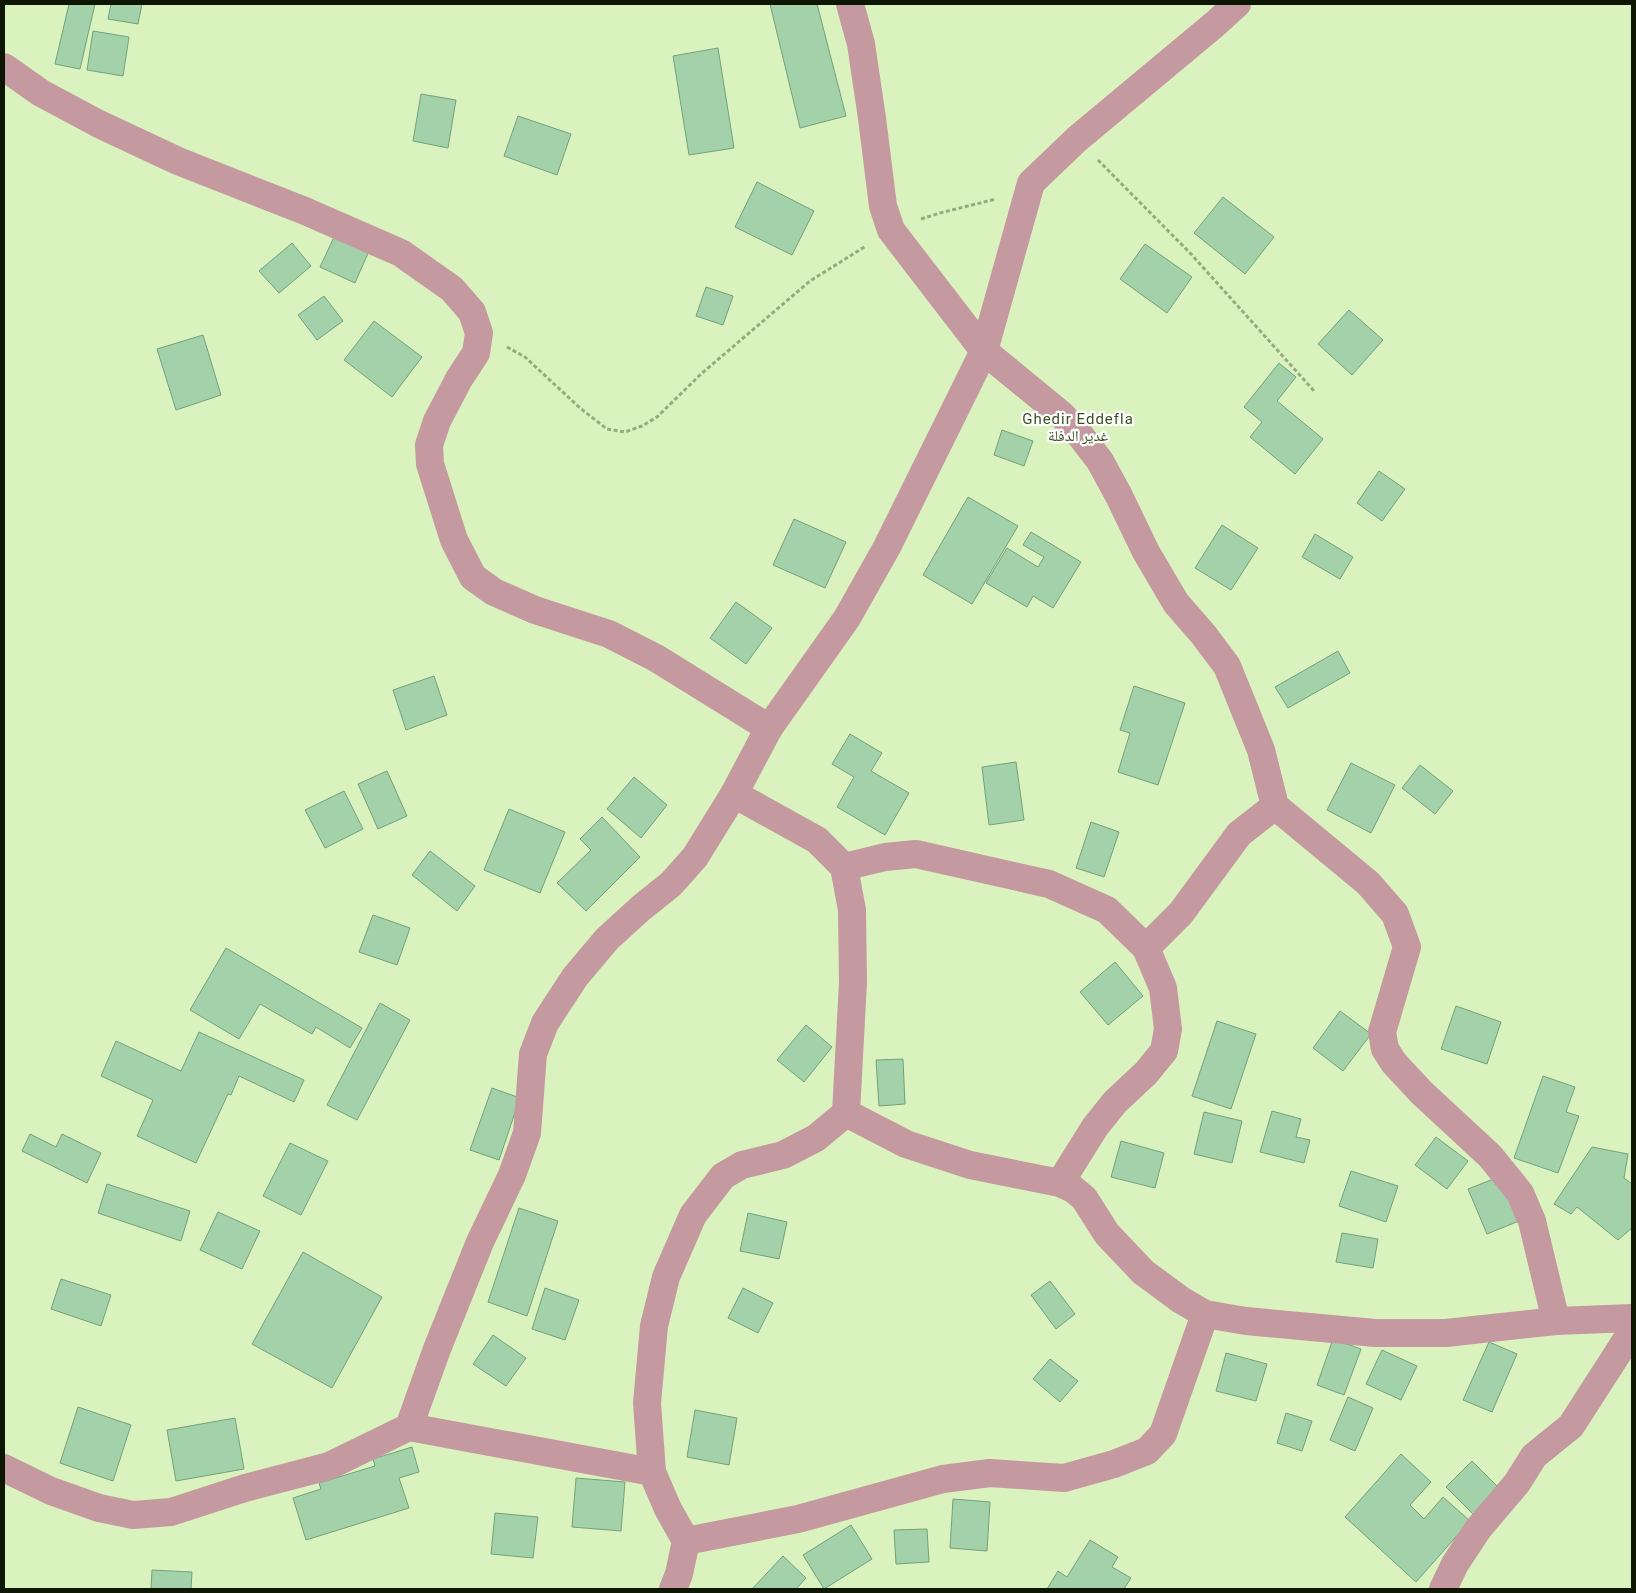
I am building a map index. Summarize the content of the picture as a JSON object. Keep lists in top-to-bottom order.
{
  "districts": ["Ghedir Eddefla غدير الدفلة"]
}
